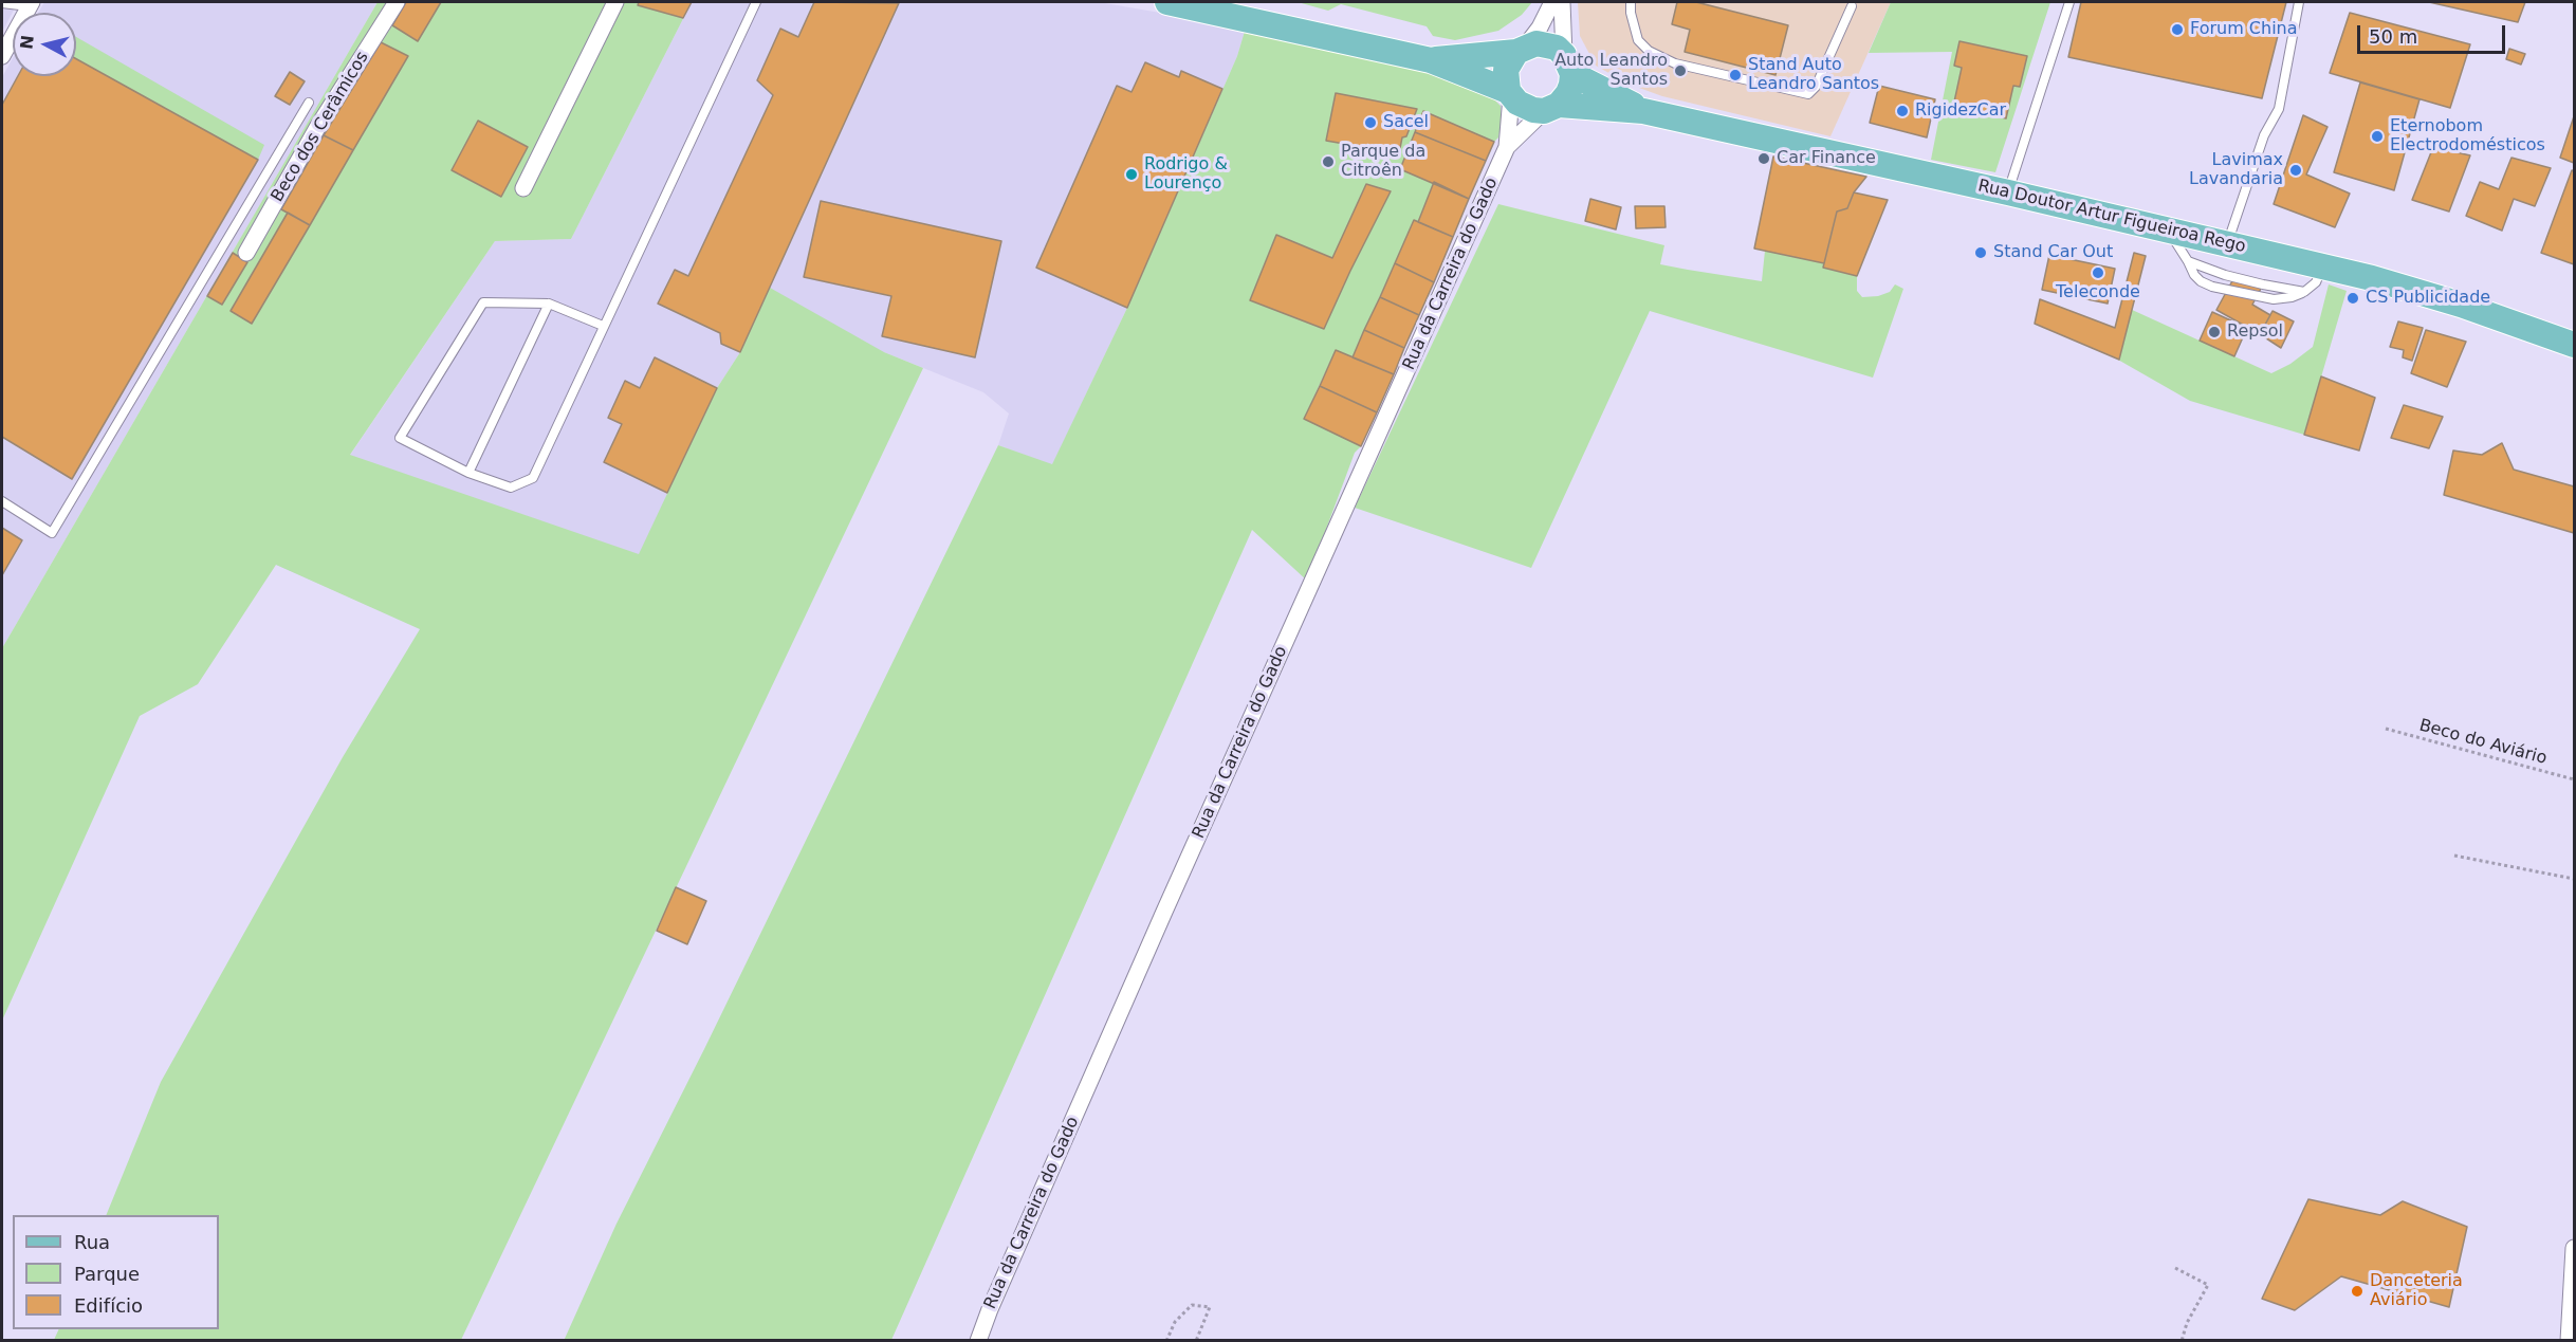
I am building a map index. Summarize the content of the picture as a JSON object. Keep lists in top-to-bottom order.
{
  "streets": {
    "main road": ["Rua Doutor Artur Figueiroa Rego"],
    "street": ["Beco dos Cerâmicos", "Rua da Carreira do Gado"],
    "path": ["Beco do Aviário"]
  },
  "places": [
    "Forum China",
    "Auto Leandro Santos",
    "Stand Auto Leandro Santos",
    "RigidezCar",
    "Sacel",
    "Eternobom Electrodomésticos",
    "Car Finance",
    "Parque da Citroên",
    "Lavimax Lavandaria",
    "Rodrigo & Lourenço",
    "Stand Car Out",
    "Teleconde",
    "CS Publicidade",
    "Repsol",
    "Danceteria Aviário"
  ],
  "legend": ["Rua", "Parque", "Edifício"],
  "scale_bar": "50 m",
  "north": "left"
}
